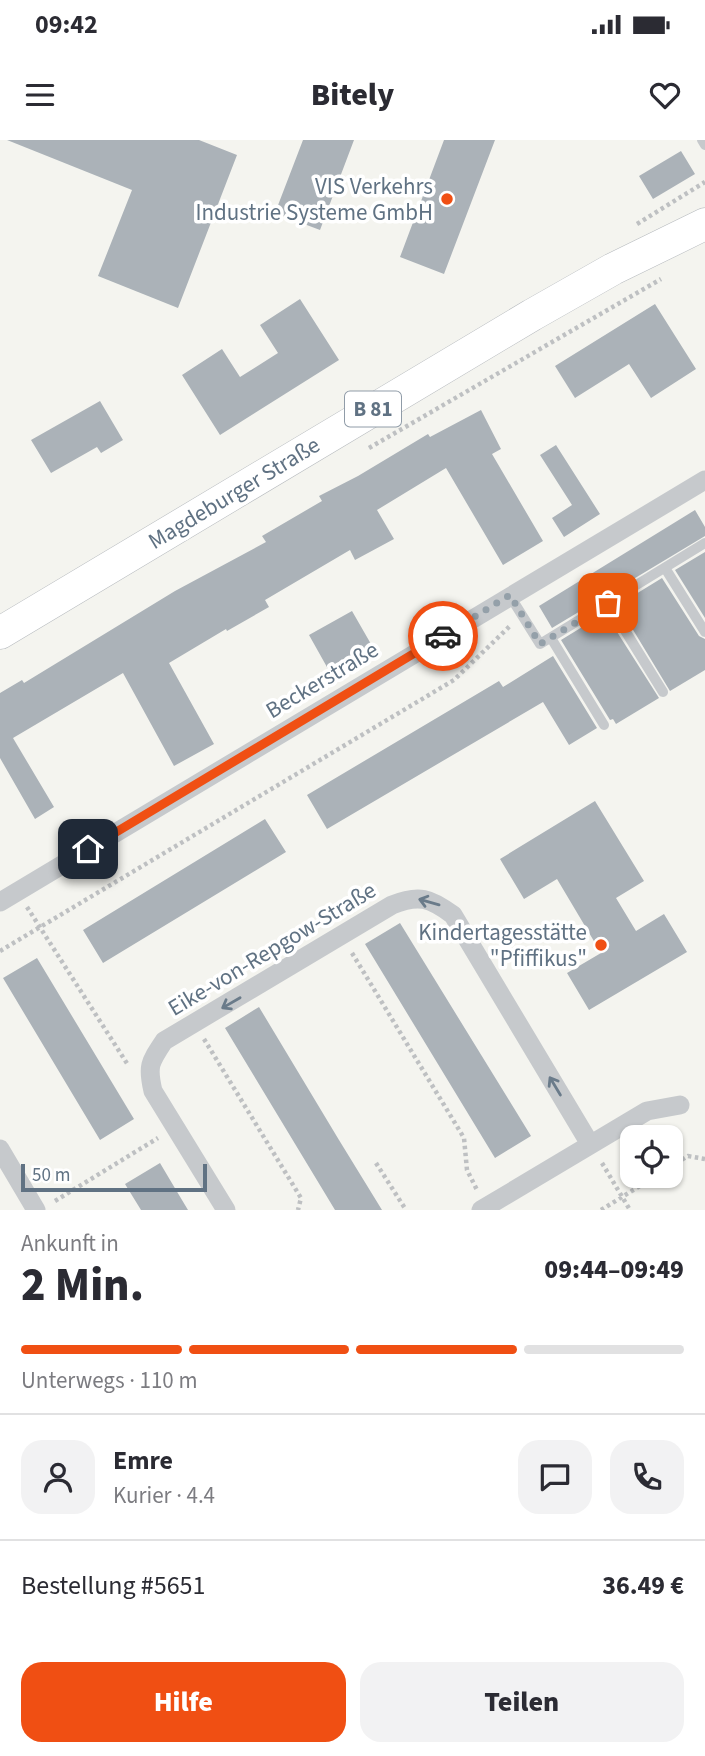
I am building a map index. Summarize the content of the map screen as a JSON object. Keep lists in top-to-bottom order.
{
  "streets": {
    "main road": ["B 81", "Magdeburger Straße"],
    "street": ["Beckerstraße", "Eike-von-Repgow-Straße"]
  },
  "places": ["VIS Verkehrs Industrie Systeme GmbH", "Kindertagesstätte \"Pfiffikus\""],
  "scale_bar": "50 m",
  "page": {
    "status": "09:42",
    "header": "Bitely",
    "scale": "50 m",
    "heading": ["2 Min.", "Ankunft in", "09:44–09:49"],
    "panel": [
      "Emre",
      "Kurier · 4.4",
      "Bestellung #5651",
      "36.49 €"
    ],
    "bar": "Unterwegs · 110 m",
    "buttons": ["Hilfe", "Teilen"]
  }
}
